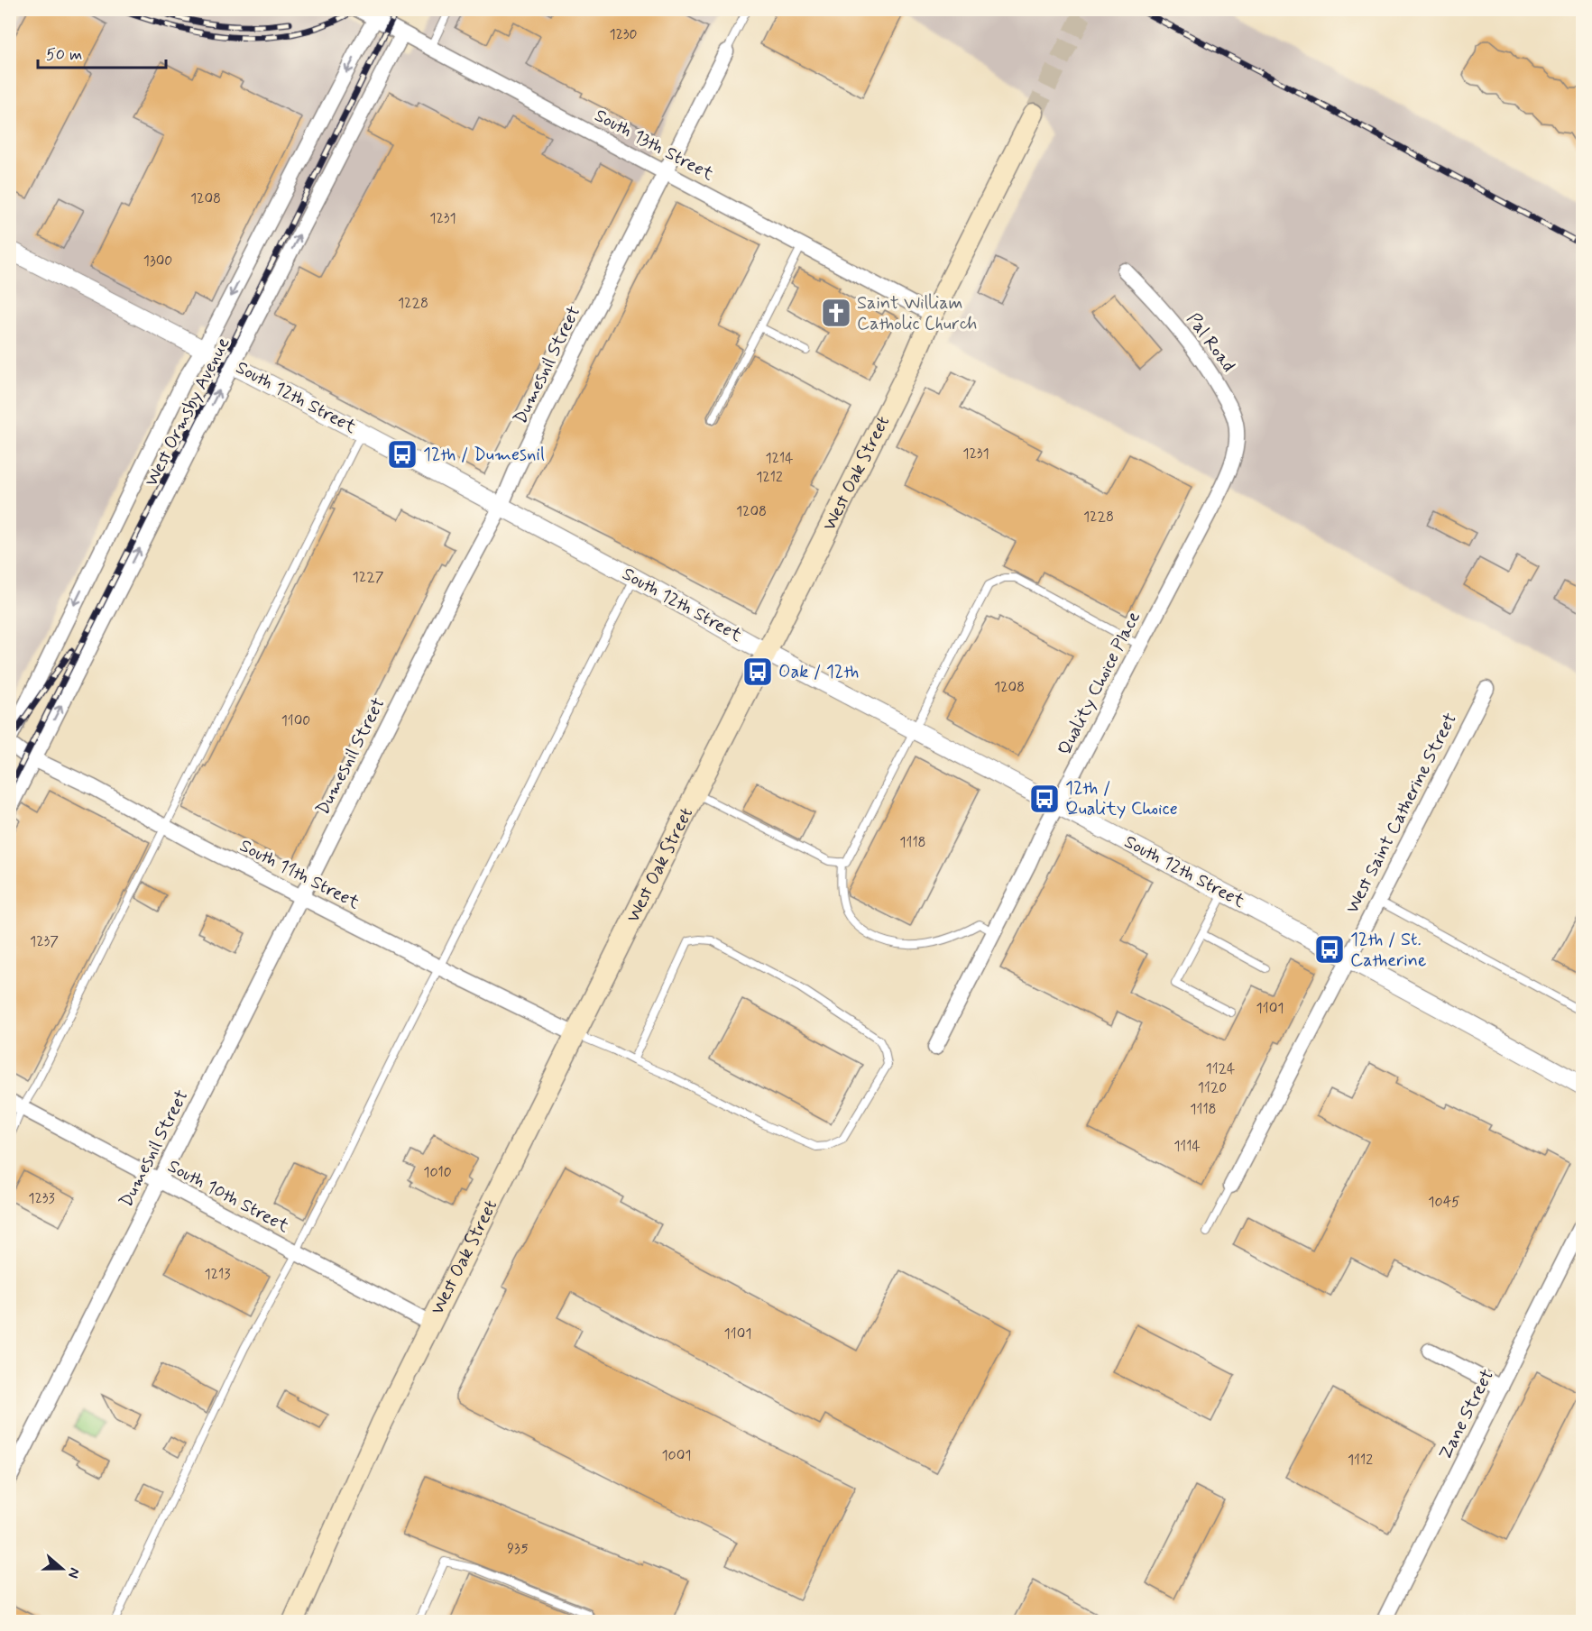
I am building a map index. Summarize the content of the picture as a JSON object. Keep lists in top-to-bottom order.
{
  "streets": {
    "main road": ["West Oak Street"],
    "street": [
      "South 13th Street",
      "Pal Road",
      "Dumesnil Street",
      "South 12th Street",
      "West Ormsby Avenue",
      "Quality Choice Place",
      "West Saint Catherine Street",
      "South 11th Street",
      "South 10th Street",
      "Zane Street"
    ]
  },
  "crossings": [
    ["South 13th Street", "Dumesnil Street"],
    ["South 13th Street", "West Ormsby Avenue"],
    ["South 13th Street", "West Oak Street"],
    ["Pal Road", "Quality Choice Place"],
    ["Dumesnil Street", "South 12th Street"],
    ["Dumesnil Street", "South 11th Street"],
    ["Dumesnil Street", "South 10th Street"],
    ["South 12th Street", "West Ormsby Avenue"],
    ["South 12th Street", "West Oak Street"],
    ["South 12th Street", "Quality Choice Place"],
    ["South 12th Street", "West Saint Catherine Street"],
    ["West Ormsby Avenue", "South 11th Street"],
    ["West Oak Street", "South 11th Street"],
    ["West Oak Street", "South 10th Street"]
  ],
  "places": {
    "church": ["Saint William Catholic Church"],
    "bus stop": [
      "12th / Dumesnil",
      "Oak / 12th",
      "12th / Quality Choice",
      "12th / St. Catherine"
    ]
  },
  "house_numbers": [
    "1230",
    "1208",
    "1231",
    "1300",
    "1228",
    "1231",
    "1214",
    "1212",
    "1208",
    "1228",
    "1227",
    "1208",
    "1100",
    "1118",
    "1237",
    "1101",
    "1124",
    "1120",
    "1118",
    "1114",
    "1010",
    "1233",
    "1045",
    "1213",
    "1101",
    "1001",
    "1112",
    "935"
  ],
  "scale_bar": "50 m",
  "north": "right"
}
